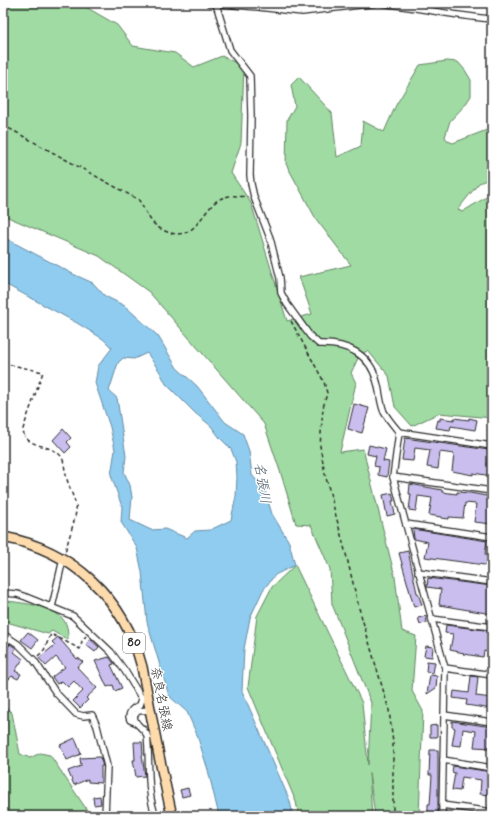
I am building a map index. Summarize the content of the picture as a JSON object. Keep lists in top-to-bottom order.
{
  "streets": {
    "main road": ["80", "奈良名張線"]
  },
  "water": ["名張川"]
}
